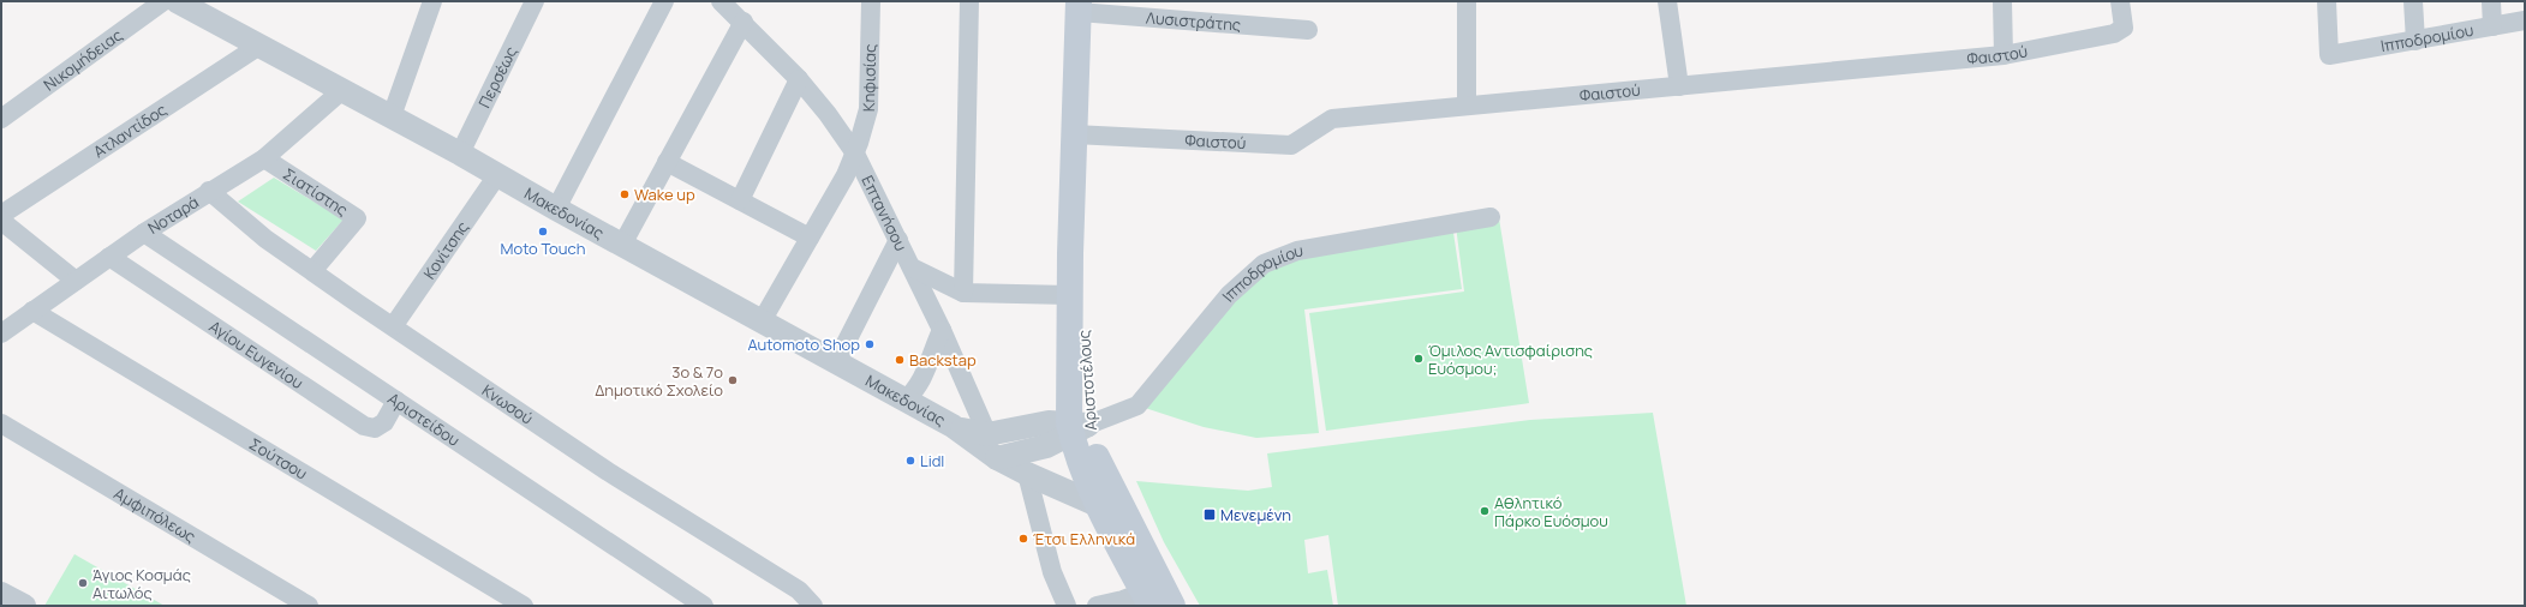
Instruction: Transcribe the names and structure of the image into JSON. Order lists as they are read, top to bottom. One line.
{"streets":{"main road":["Αριστοτέλους"],"street":["Λυσιστράτης","Ιπποδρομίου","Φαιστού","Νικομήδειας","Περσέως","Κηφισίας","Ατλαντίδος","Σιατίστης","Νοταρά","Μακεδονίας","Επτανήσου","Κονίτσης","Αγίου Ευγενίου","Κνωσού","Αριστείδου","Σούτσου","Αμφιπόλεως"]},"crossings":[["Λυσιστράτης","Αριστοτέλους"],["Ιπποδρομίου","Μακεδονίας"],["Ιπποδρομίου","Αριστοτέλους"],["Φαιστού","Αριστοτέλους"],["Περσέως","Μακεδονίας"],["Κηφισίας","Μακεδονίας"],["Κηφισίας","Επτανήσου"],["Ατλαντίδος","Μακεδονίας"],["Σιατίστης","Νοταρά"],["Σιατίστης","Κνωσού"],["Νοταρά","Μακεδονίας"],["Νοταρά","Αγίου Ευγενίου"],["Νοταρά","Κνωσού"],["Νοταρά","Αριστείδου"],["Νοταρά","Σούτσου"],["Μακεδονίας","Επτανήσου"],["Μακεδονίας","Κονίτσης"],["Μακεδονίας","Αριστοτέλους"],["Κονίτσης","Κνωσού"],["Αγίου Ευγενίου","Αριστείδου"]],"places":{"other":["Wake up","Moto Touch","Automoto Shop","Όμιλος Αντισφαίρισης Ευόσμου;","Backstap","3ο & 7ο Δημοτικό Σχολείο","Lidl","Αθλητικό Πάρκο Ευόσμου","Έτσι Ελληνικά","Άγιος Κοσμάς Αιτωλός"],"transit":["Μενεμένη"]}}
